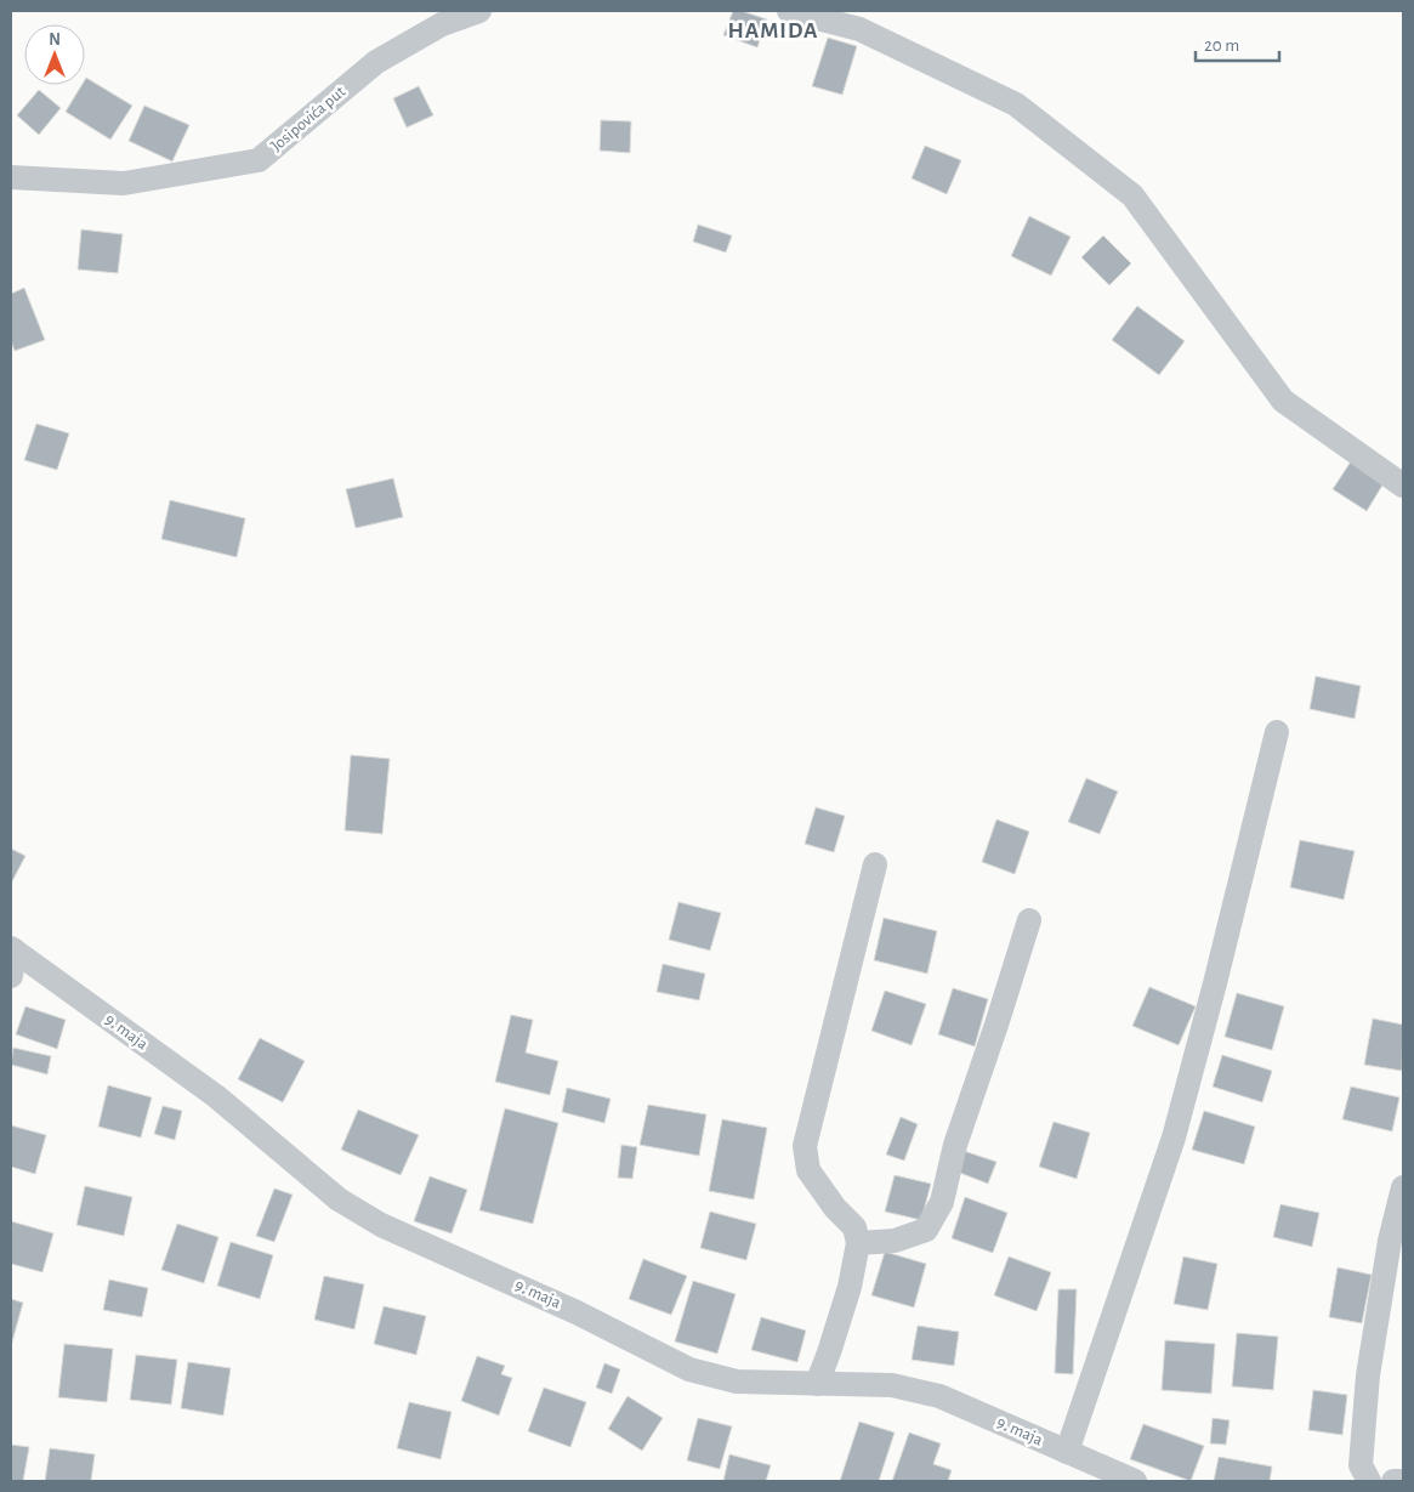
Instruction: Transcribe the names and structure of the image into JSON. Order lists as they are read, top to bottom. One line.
{"streets":{"street":["Josipovića put","9. maja"]},"districts":["HAMIDA"],"scale_bar":"20 m","north":"top"}
